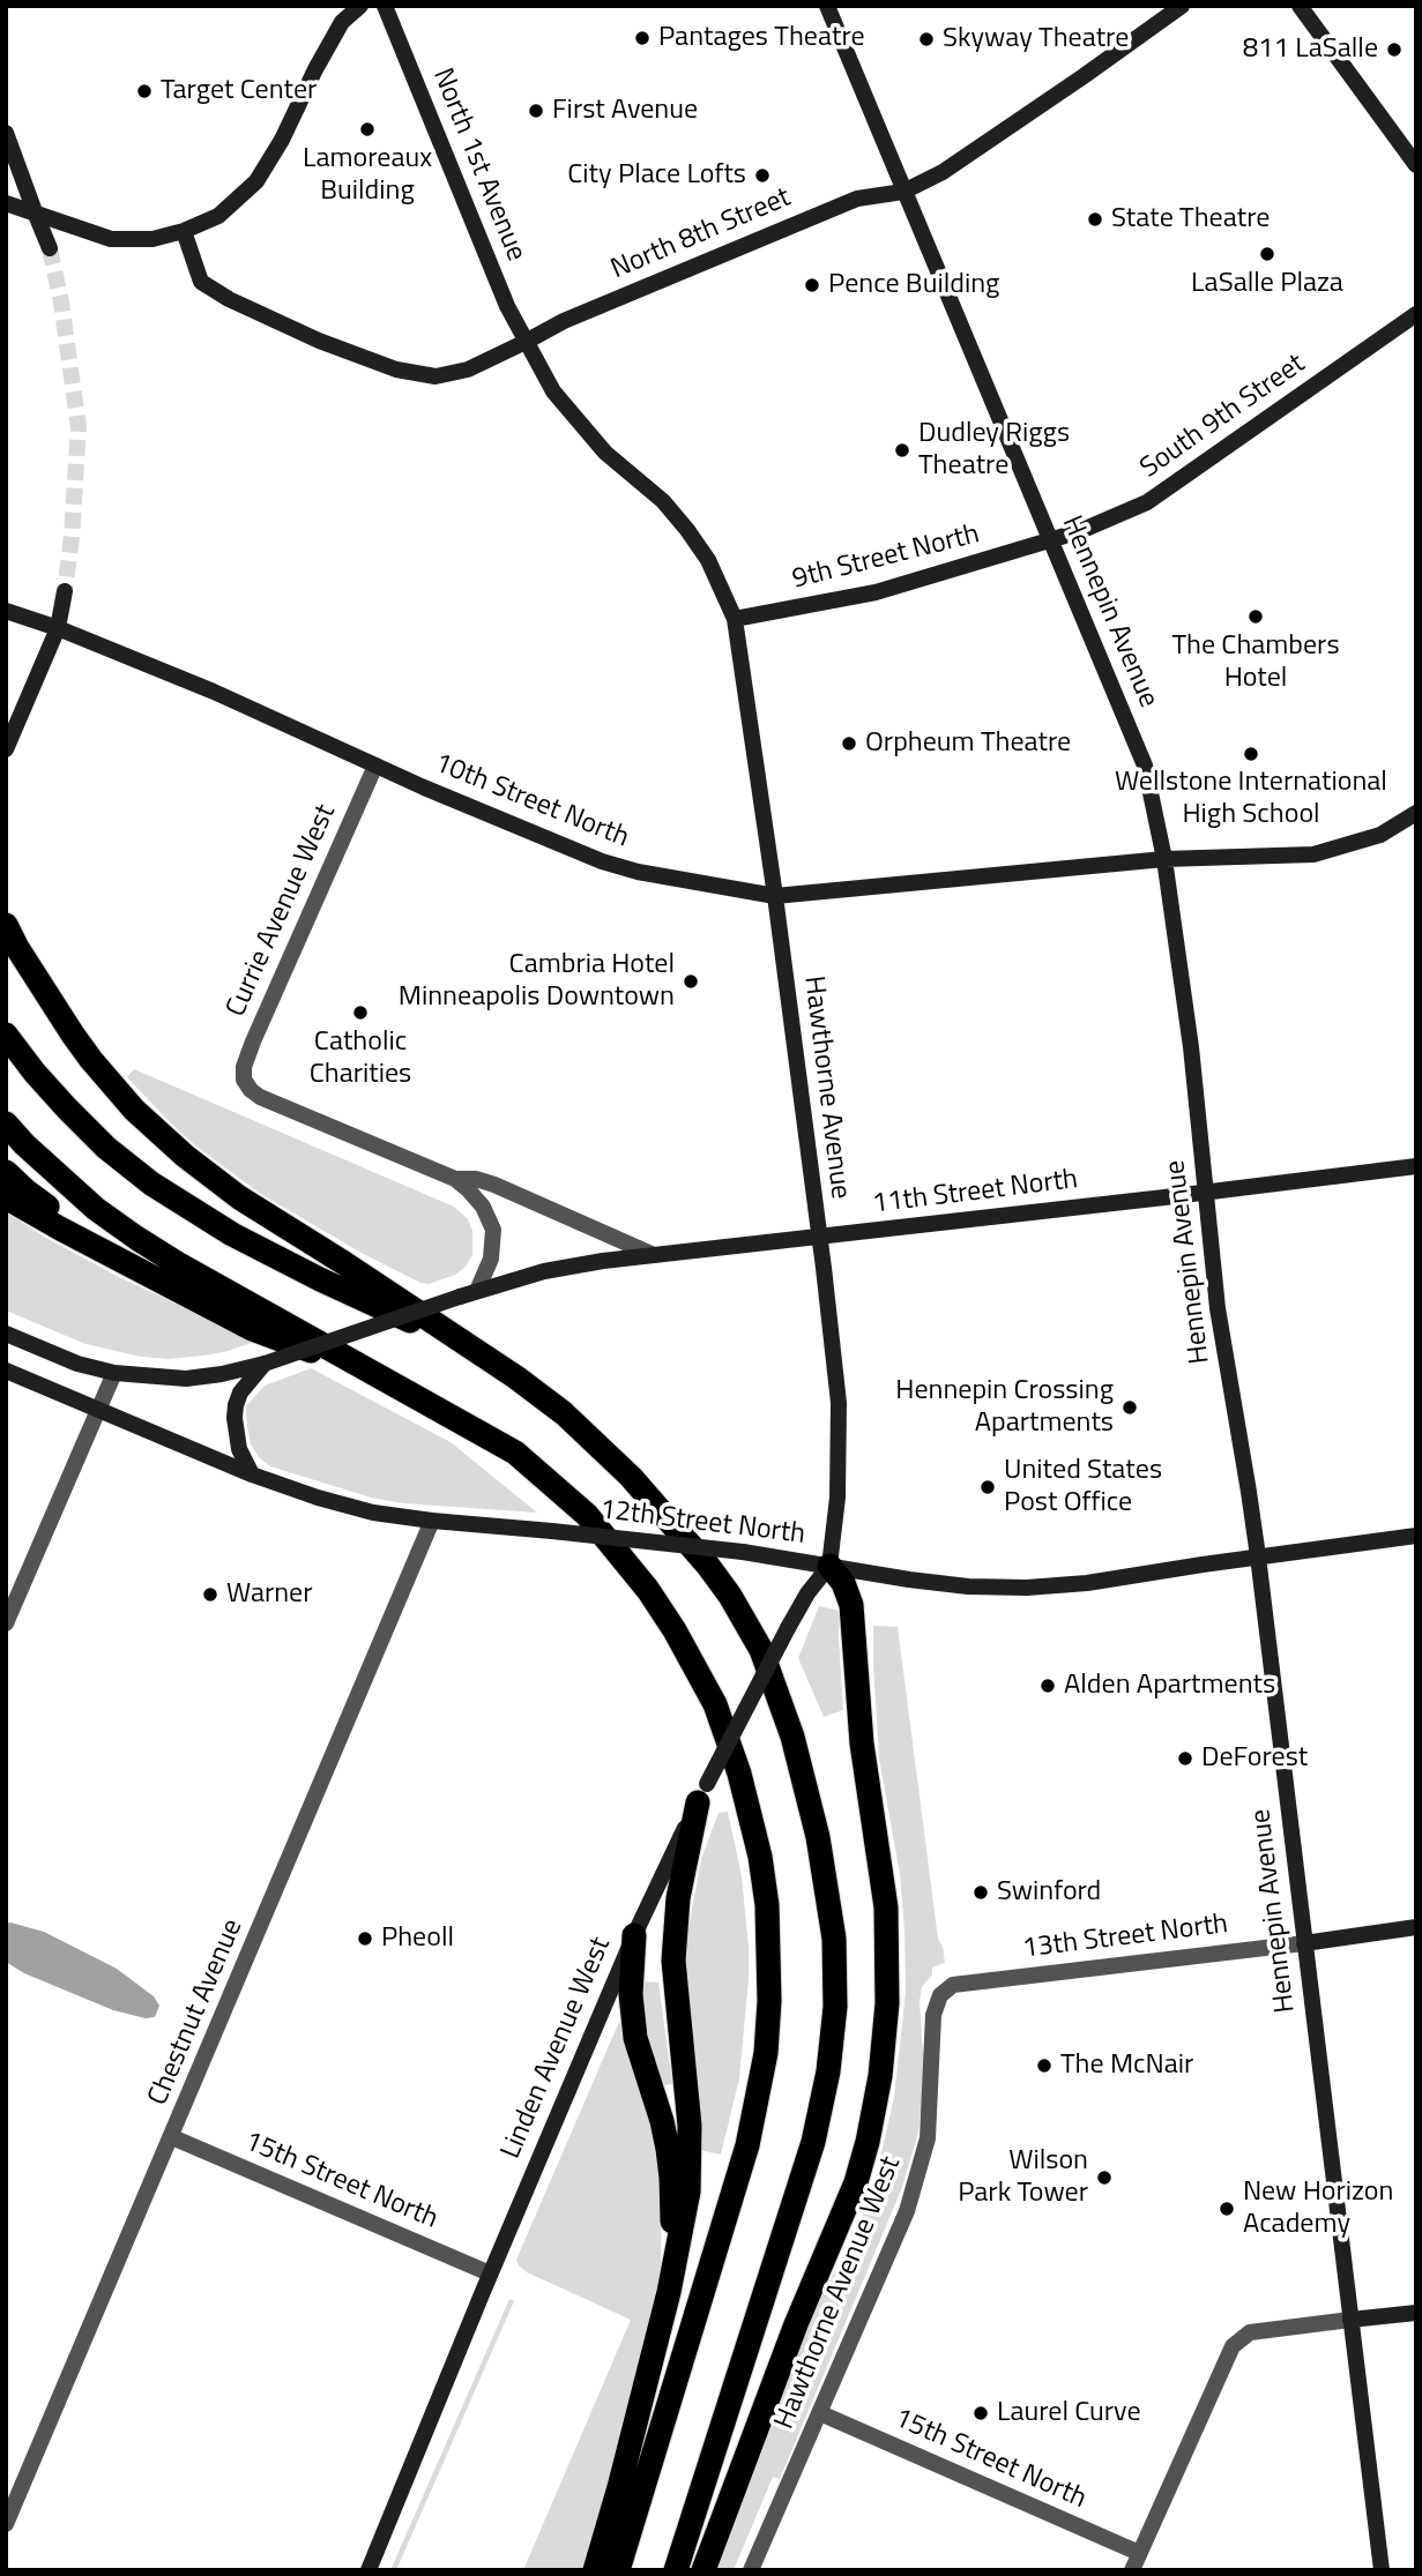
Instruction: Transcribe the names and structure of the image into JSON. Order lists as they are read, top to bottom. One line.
{"streets":{"street":["North 1st Avenue","North 8th Street","South 9th Street","9th Street North","Hennepin Avenue","10th Street North","Currie Avenue West","Hawthorne Avenue","11th Street North","12th Street North","13th Street North","Chestnut Avenue","Linden Avenue West","15th Street North","Hawthorne Avenue West"]},"crossings":[["North 1st Avenue","North 8th Street"],["North 1st Avenue","9th Street North"],["North 1st Avenue","Hawthorne Avenue"],["North 8th Street","Hennepin Avenue"],["South 9th Street","9th Street North"],["South 9th Street","Hennepin Avenue"],["9th Street North","Hennepin Avenue"],["9th Street North","Hawthorne Avenue"],["Hennepin Avenue","10th Street North"],["Hennepin Avenue","11th Street North"],["Hennepin Avenue","12th Street North"],["Hennepin Avenue","13th Street North"],["10th Street North","Currie Avenue West"],["10th Street North","Hawthorne Avenue"],["Currie Avenue West","11th Street North"],["Hawthorne Avenue","11th Street North"],["Hawthorne Avenue","12th Street North"],["Hawthorne Avenue","Linden Avenue West"],["12th Street North","Chestnut Avenue"],["12th Street North","Linden Avenue West"],["13th Street North","Hawthorne Avenue West"],["Chestnut Avenue","15th Street North"],["Linden Avenue West","15th Street North"],["15th Street North","Hawthorne Avenue West"]],"places":["Pantages Theatre","Skyway Theatre","811 LaSalle","Target Center","First Avenue","Lamoreaux Building","City Place Lofts","State Theatre","LaSalle Plaza","Pence Building","Dudley Riggs Theatre","The Chambers Hotel","Orpheum Theatre","Wellstone International High School","Cambria Hotel Minneapolis Downtown","Catholic Charities","Hennepin Crossing Apartments","United States Post Office","Warner","Alden Apartments","DeForest","Swinford","Pheoll","The McNair","Wilson Park Tower","New Horizon Academy","Laurel Curve"]}
